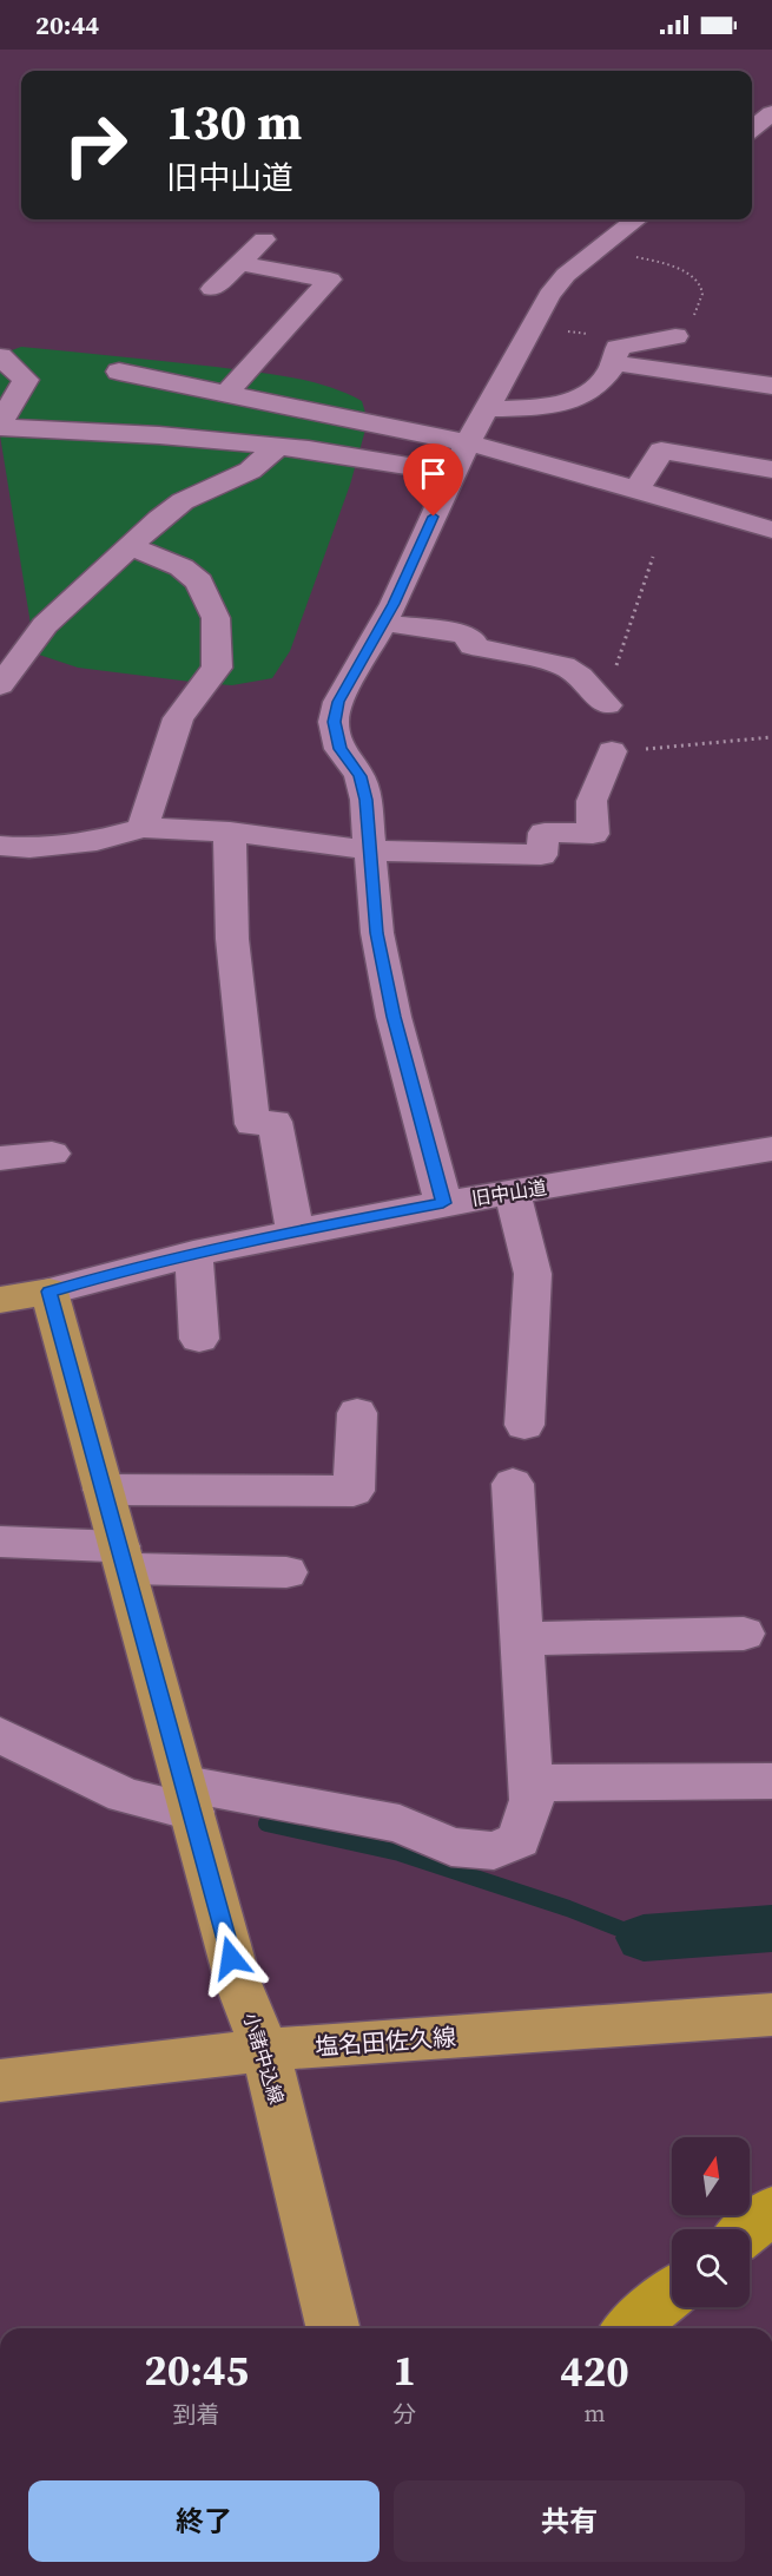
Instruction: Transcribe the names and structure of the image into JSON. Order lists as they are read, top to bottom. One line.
{"streets":{"main road":["旧中山道","塩名田佐久線","小諸中込線"]},"crossings":[["旧中山道","小諸中込線"],["塩名田佐久線","小諸中込線"]],"north":"top","page":{"status":"20:44","turn":["130 m","旧中山道"],"eta":["20:45","到着","1","分","420","m"],"buttons":["終了","共有"]}}
